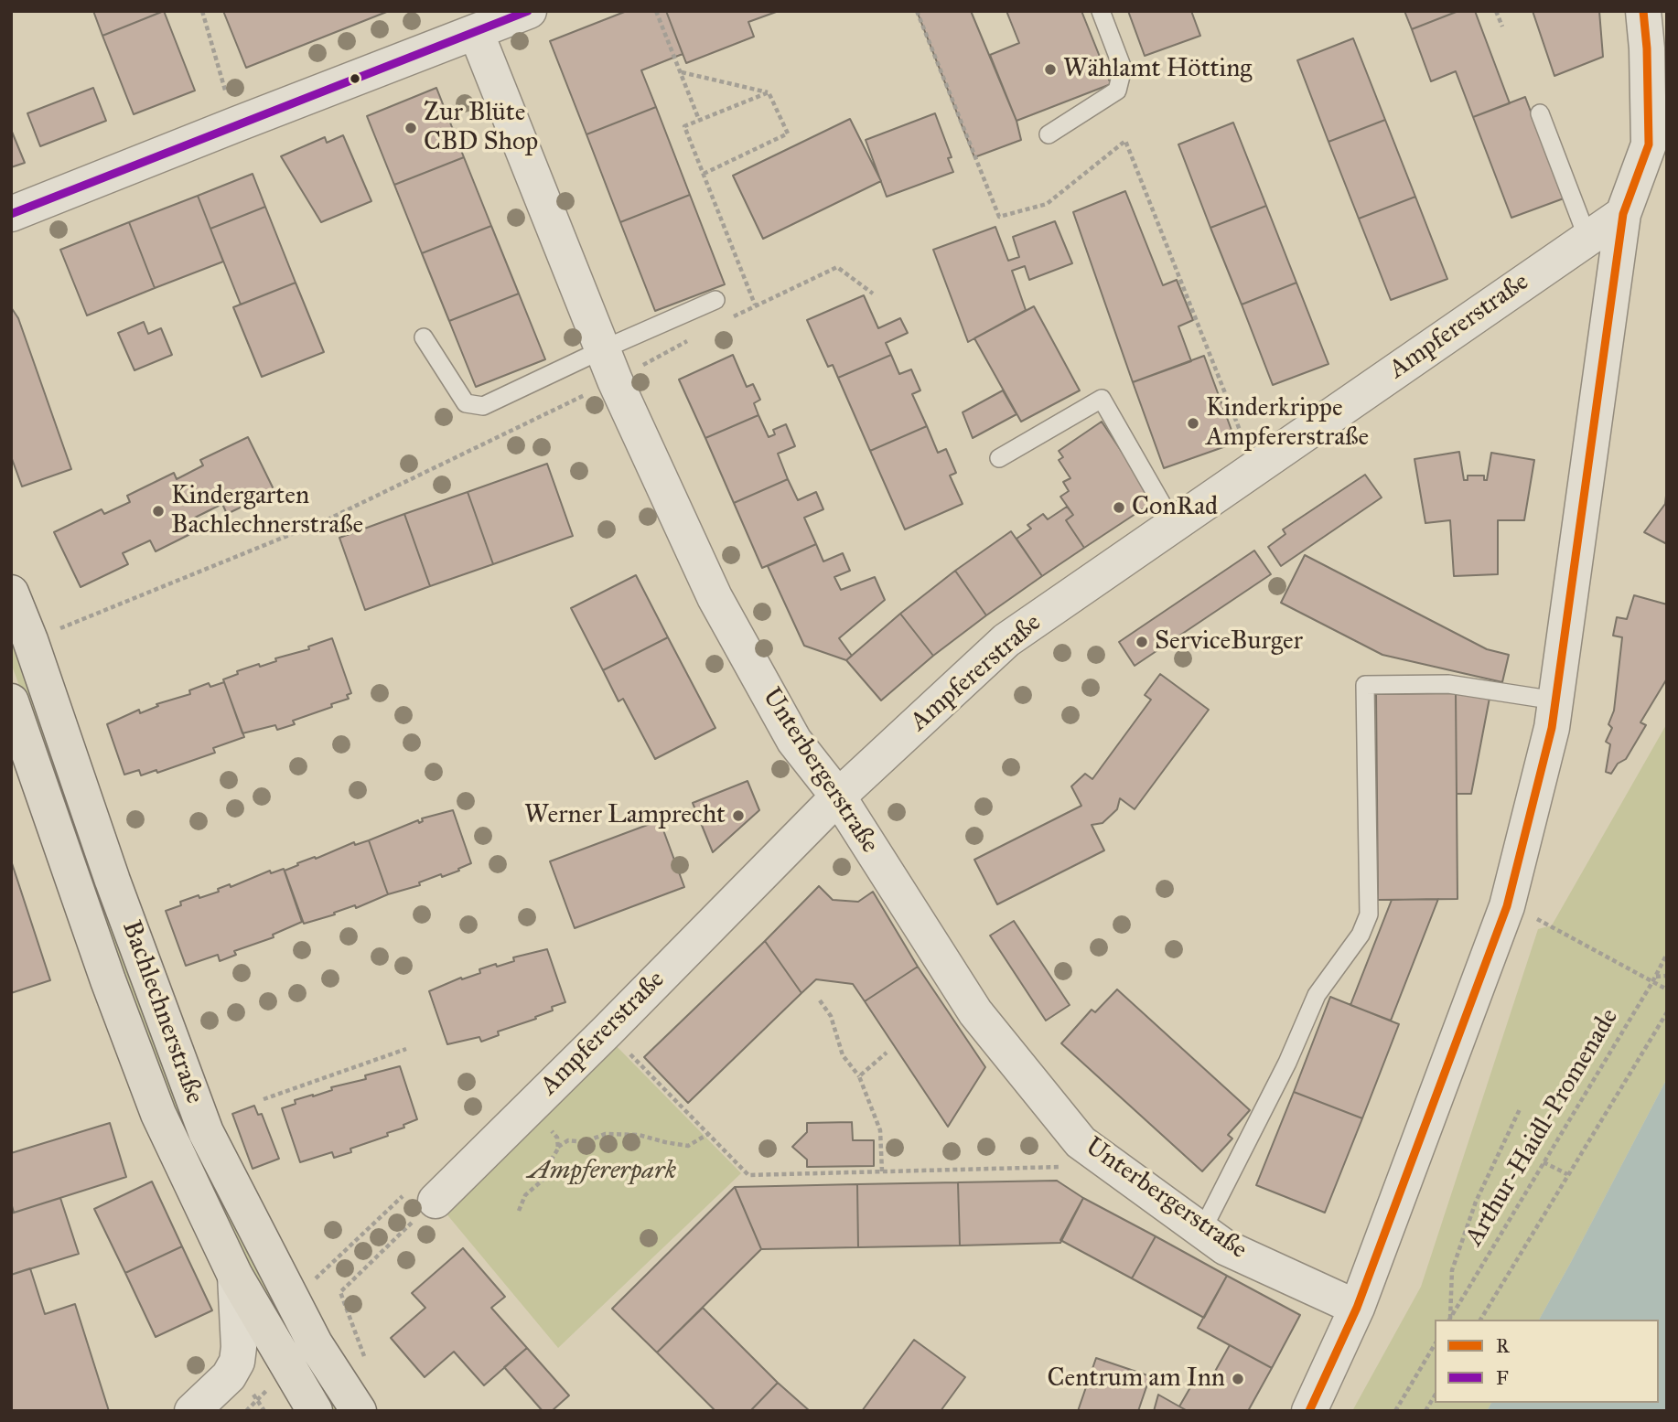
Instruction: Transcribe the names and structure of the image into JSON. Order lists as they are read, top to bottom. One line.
{"streets":{"main road":["Bachlechnerstraße"],"street":["Ampfererstraße","Unterbergerstraße"],"path":["Arthur-Haidl-Promenade"]},"crossings":[["Ampfererstraße","Unterbergerstraße"]],"parks":["Ampfererpark"],"places":["Wählamt Hötting","Zur Blüte CBD Shop","Kinderkrippe Ampfererstraße","ConRad","Kindergarten Bachlechnerstraße","ServiceBurger","Werner Lamprecht","Centrum am Inn"],"lines":["transit line R","transit line F"],"legend":["R","F"]}
